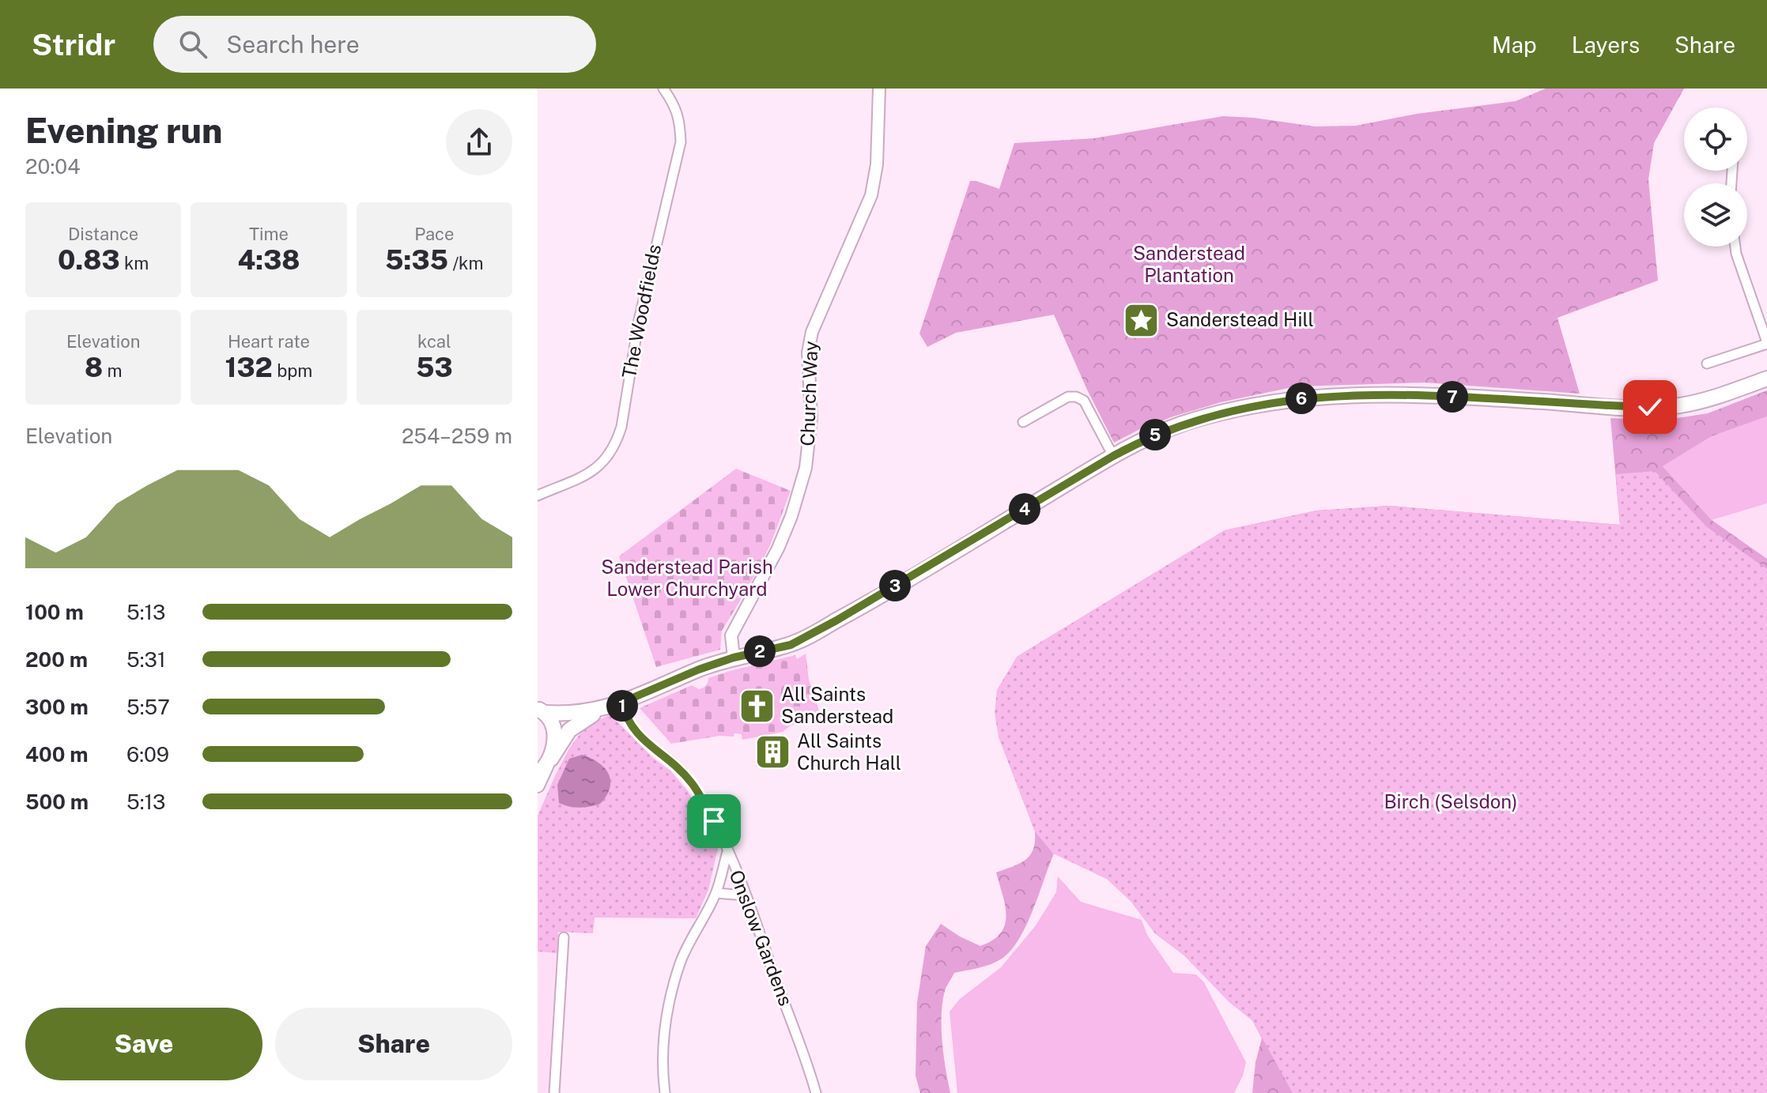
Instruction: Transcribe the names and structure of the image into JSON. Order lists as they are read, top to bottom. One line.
{"streets":{"street":["The Woodfields","Church Way","Onslow Gardens"]},"parks":["Sanderstead Plantation","Sanderstead Parish Lower Churchyard","Birch (Selsdon)"],"places":{"place":["Sanderstead Hill"],"church":["All Saints Sanderstead"],"building":["All Saints Church Hall"]},"page":{"header":"Stridr","search":"Search here","nav":["Map","Layers","Share"],"heading":["Evening run","20:04"],"stats":[["Distance","0.83 km"],["Time","4:38"],["Pace","5:35 /km"],["Elevation","8 m"],["Heart rate","132 bpm"],["kcal","53"]],"pins":["7","6","5","4","3","2","1"],"chart":["Elevation","254–259 m"],"list":[{"name":"100 m","note":"5:13"},{"name":"200 m","note":"5:31"},{"name":"300 m","note":"5:57"},{"name":"400 m","note":"6:09"},{"name":"500 m","note":"5:13"}],"buttons":["Save","Share"]}}
